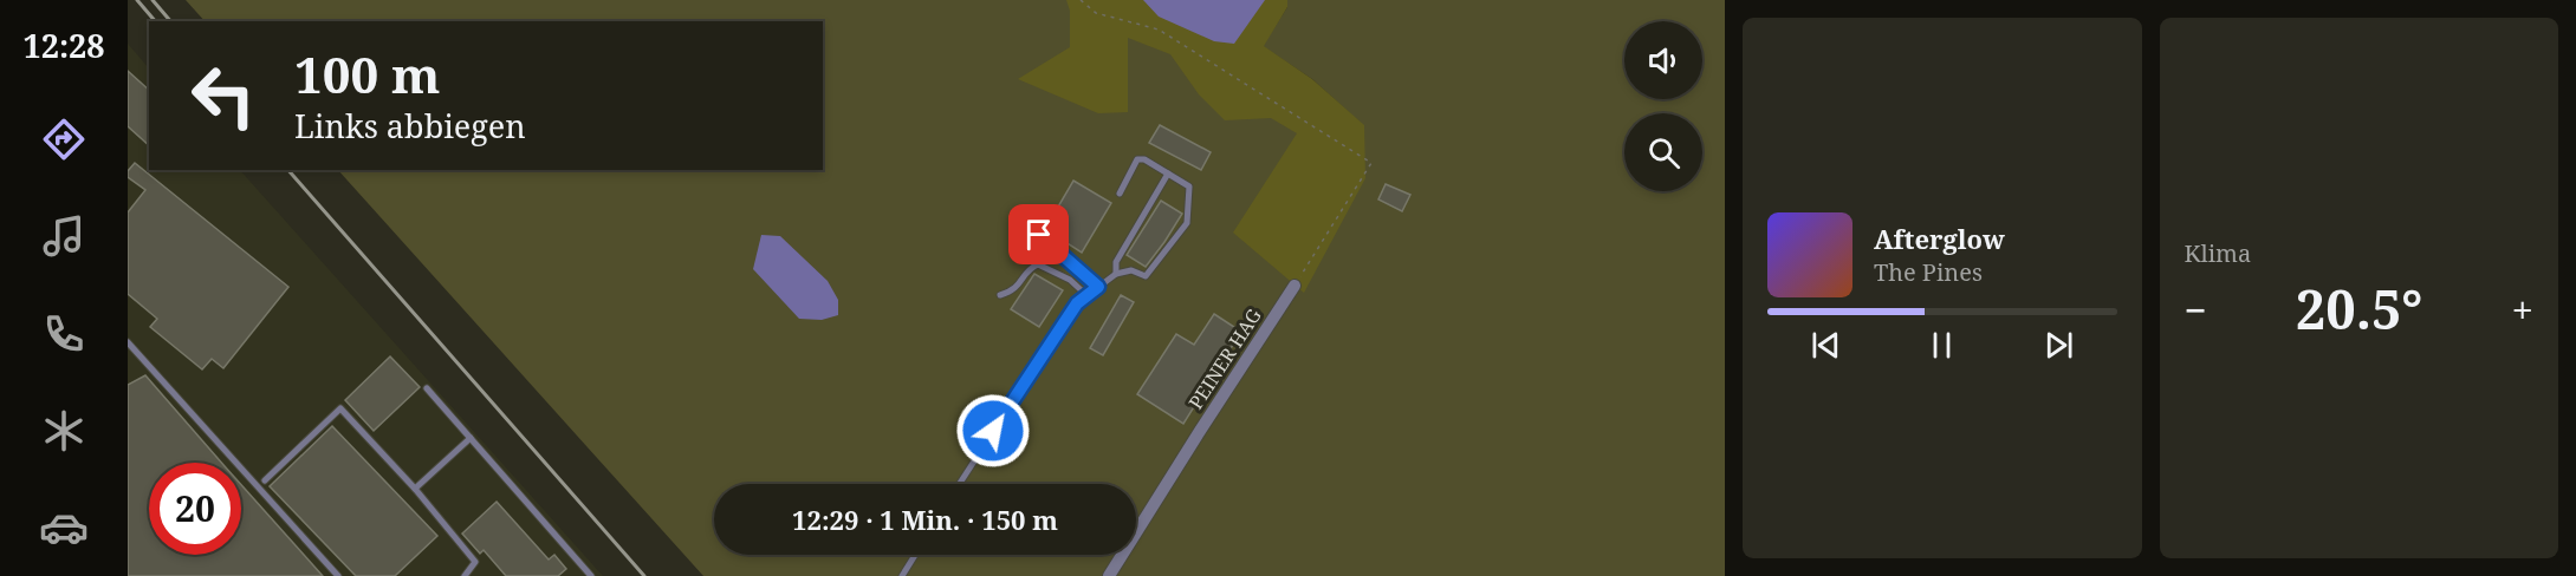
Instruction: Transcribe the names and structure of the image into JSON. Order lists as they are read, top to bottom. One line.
{"streets":{"street":["PEINER HAG"]},"page":{"tabs":"12:28","tile":"Klima","turn":["100 m","Links abbiegen"],"song":["Afterglow","The Pines"],"heat":["−","20.5°","+"],"limit":"20","trip":"12:29 · 1 Min. · 150 m"}}
